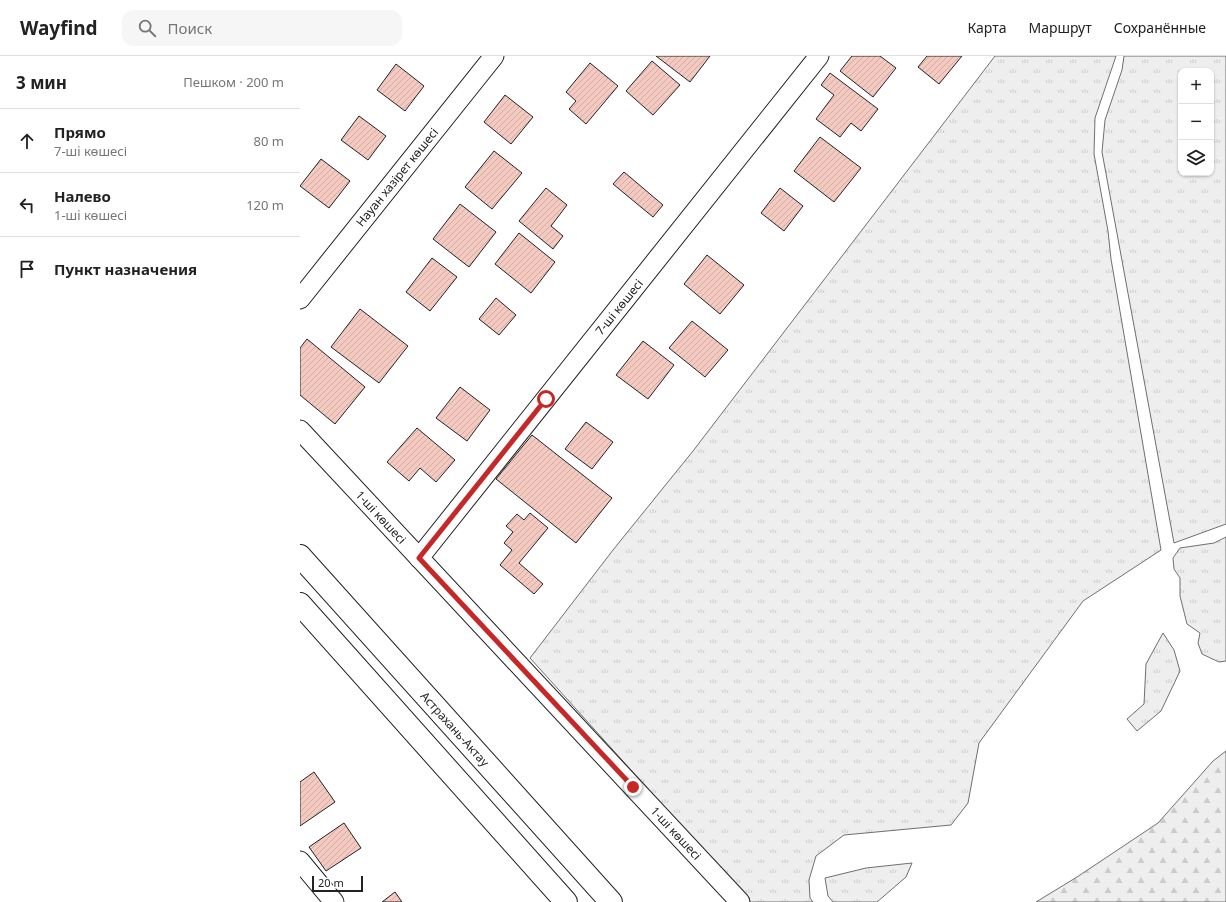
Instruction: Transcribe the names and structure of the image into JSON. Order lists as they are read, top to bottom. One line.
{"streets":{"highway":["Астрахань-Актау"],"street":["Науан хазірет көшесі","7-шi көшесі","1-шi көшесі"]},"crossings":[["7-шi көшесі","1-шi көшесі"]],"scale_bar":"20 m","page":{"header":"Wayfind","search":"Поиск","nav":["Карта","Маршрут","Сохранённые"],"heading":["3 мин","Пешком · 200 m"],"map_buttons":["+","−"],"list":[["Прямо","7-шi көшесі","80 m"],["Налево","1-шi көшесі","120 m"],"Пункт назначения"],"scale":"20 m"}}
